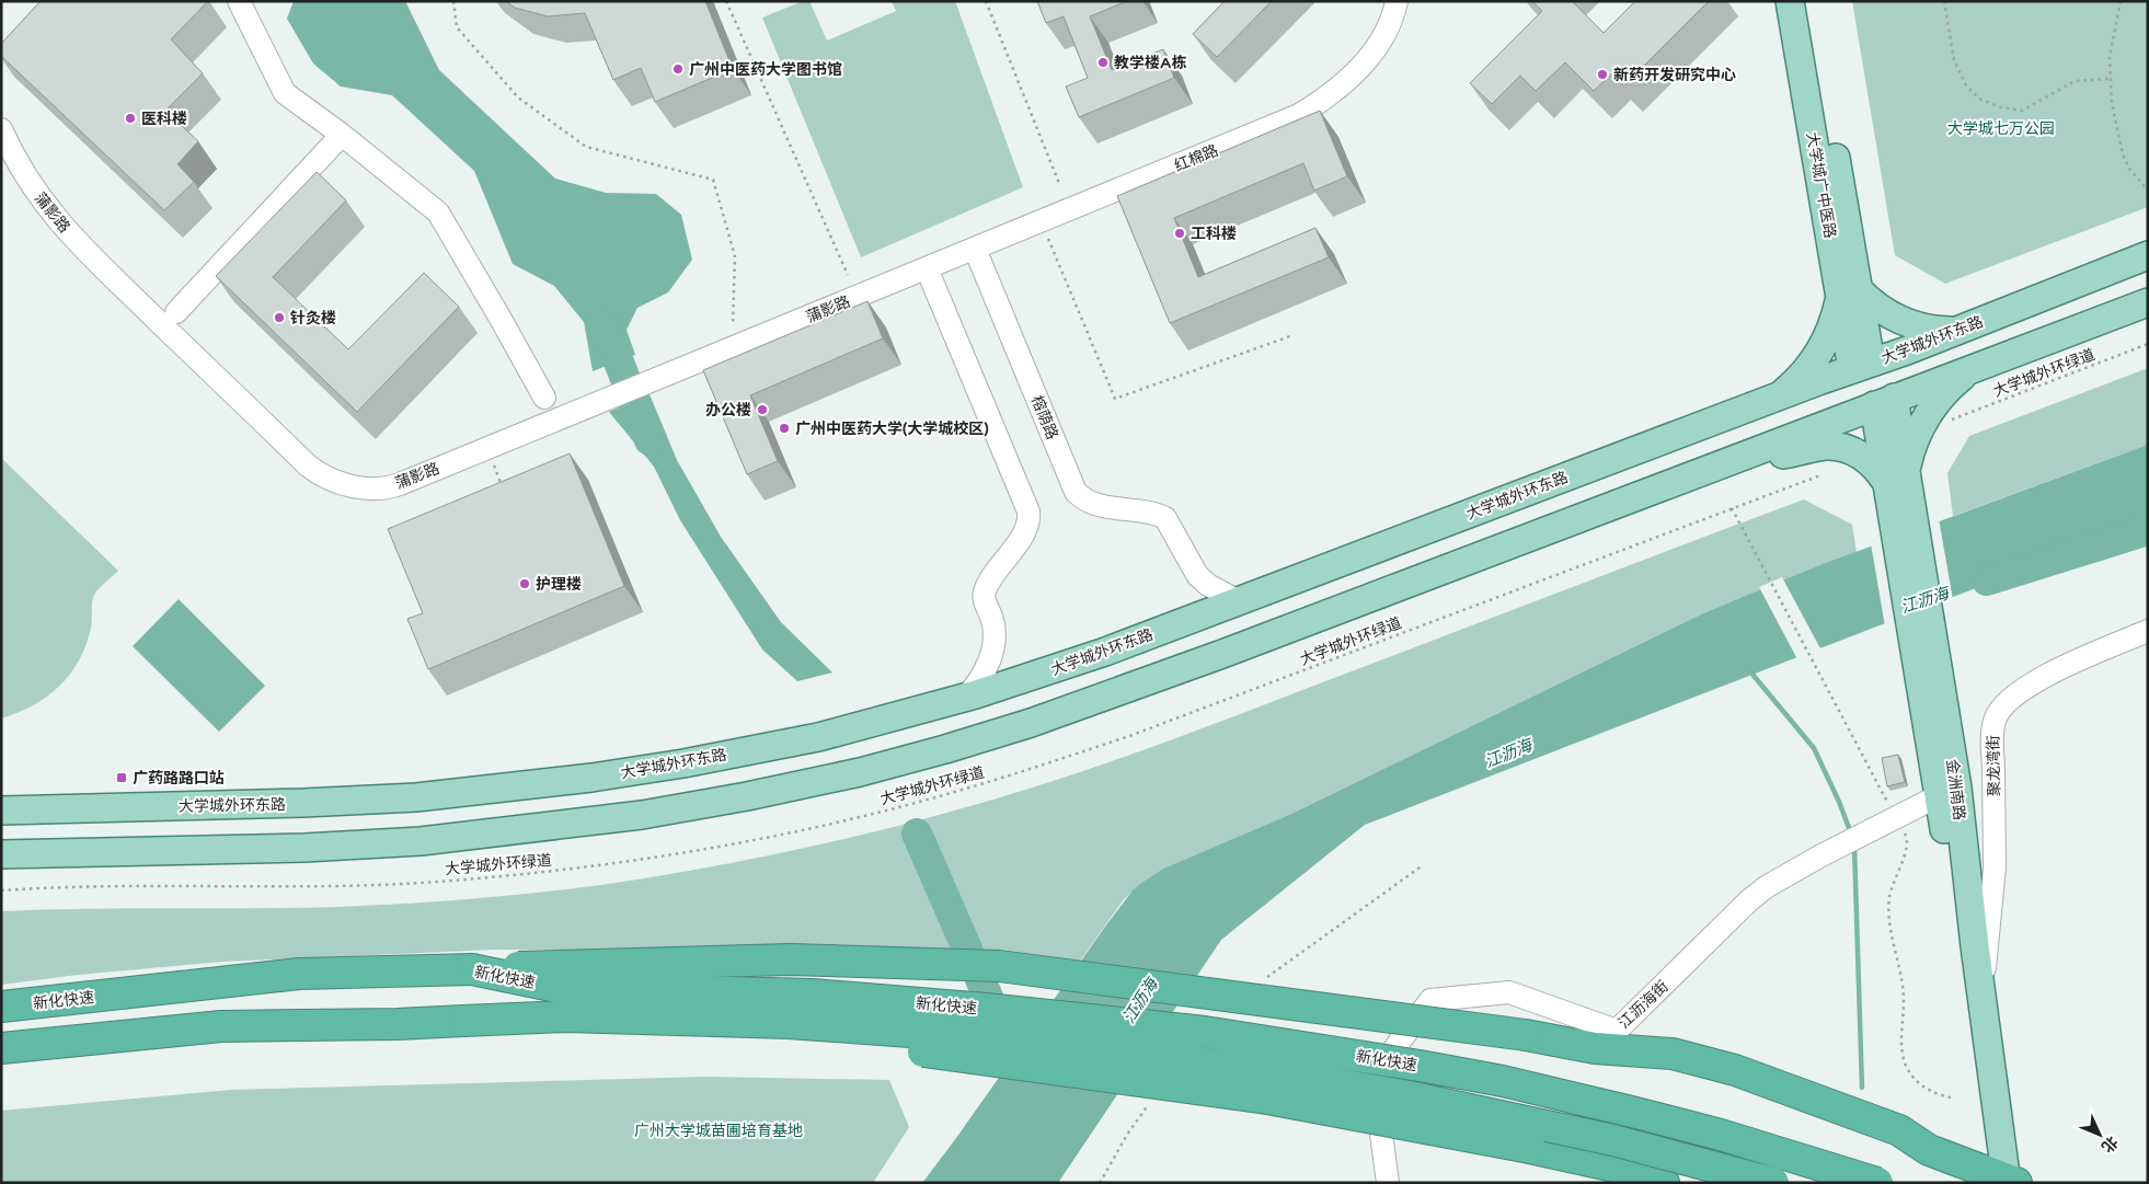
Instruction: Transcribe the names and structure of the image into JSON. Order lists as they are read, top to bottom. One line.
{"streets":{"highway":["新化快速"],"main road":["大学城广中医路","大学城外环东路","金洲南路"],"street":["红棉路","蒲影路","榕荫路","聚龙湾街","江沥海街"],"path":["大学城外环绿道"]},"crossings":[["红棉路","蒲影路"],["红棉路","榕荫路"],["大学城广中医路","大学城外环东路"],["大学城外环东路","榕荫路"],["聚龙湾街","金洲南路"],["金洲南路","江沥海街"]],"water":["江沥海"],"parks":["大学城七万公园","广州大学城苗圃培育基地"],"places":{"other":["教学楼A栋","广州中医药大学图书馆","新药开发研究中心","医科楼","工科楼","针灸楼","办公楼","广州中医药大学(大学城校区)","护理楼"],"transit":["广药路路口站"]},"north":"bottom right"}
